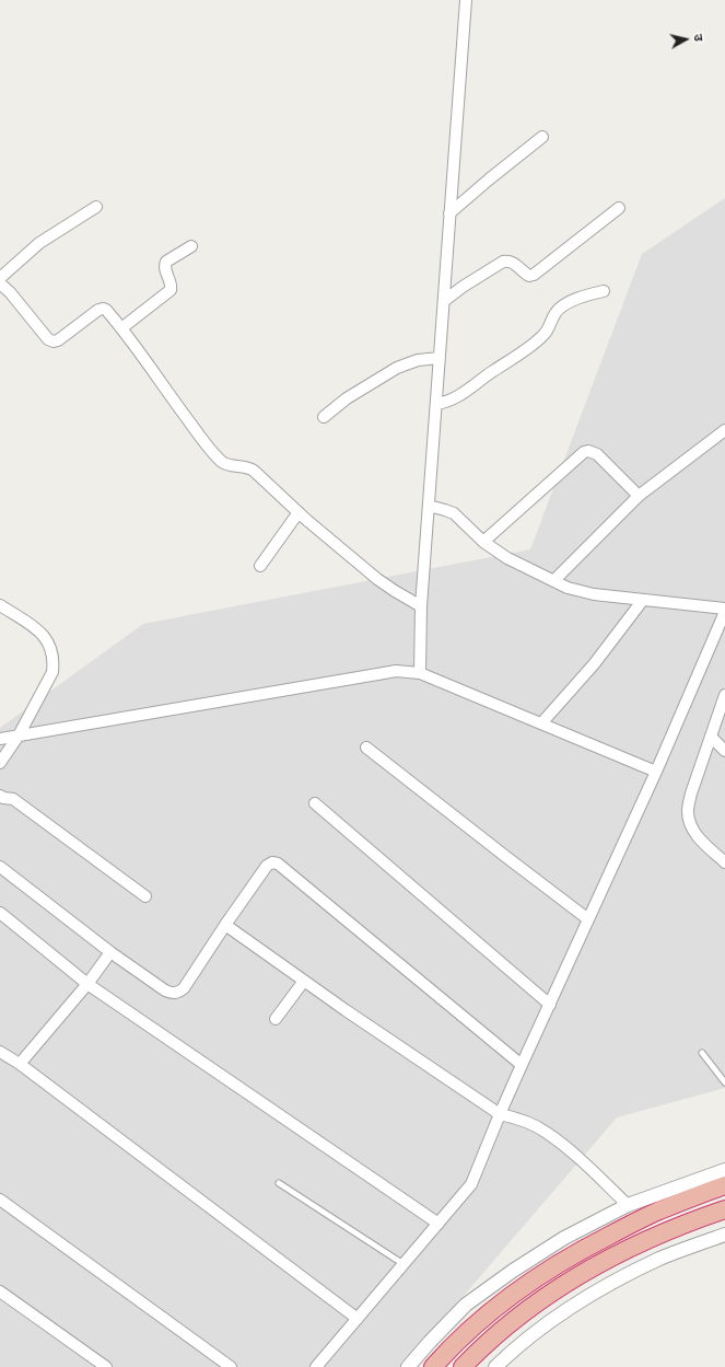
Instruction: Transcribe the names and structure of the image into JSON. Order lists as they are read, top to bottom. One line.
{"north":"right"}
